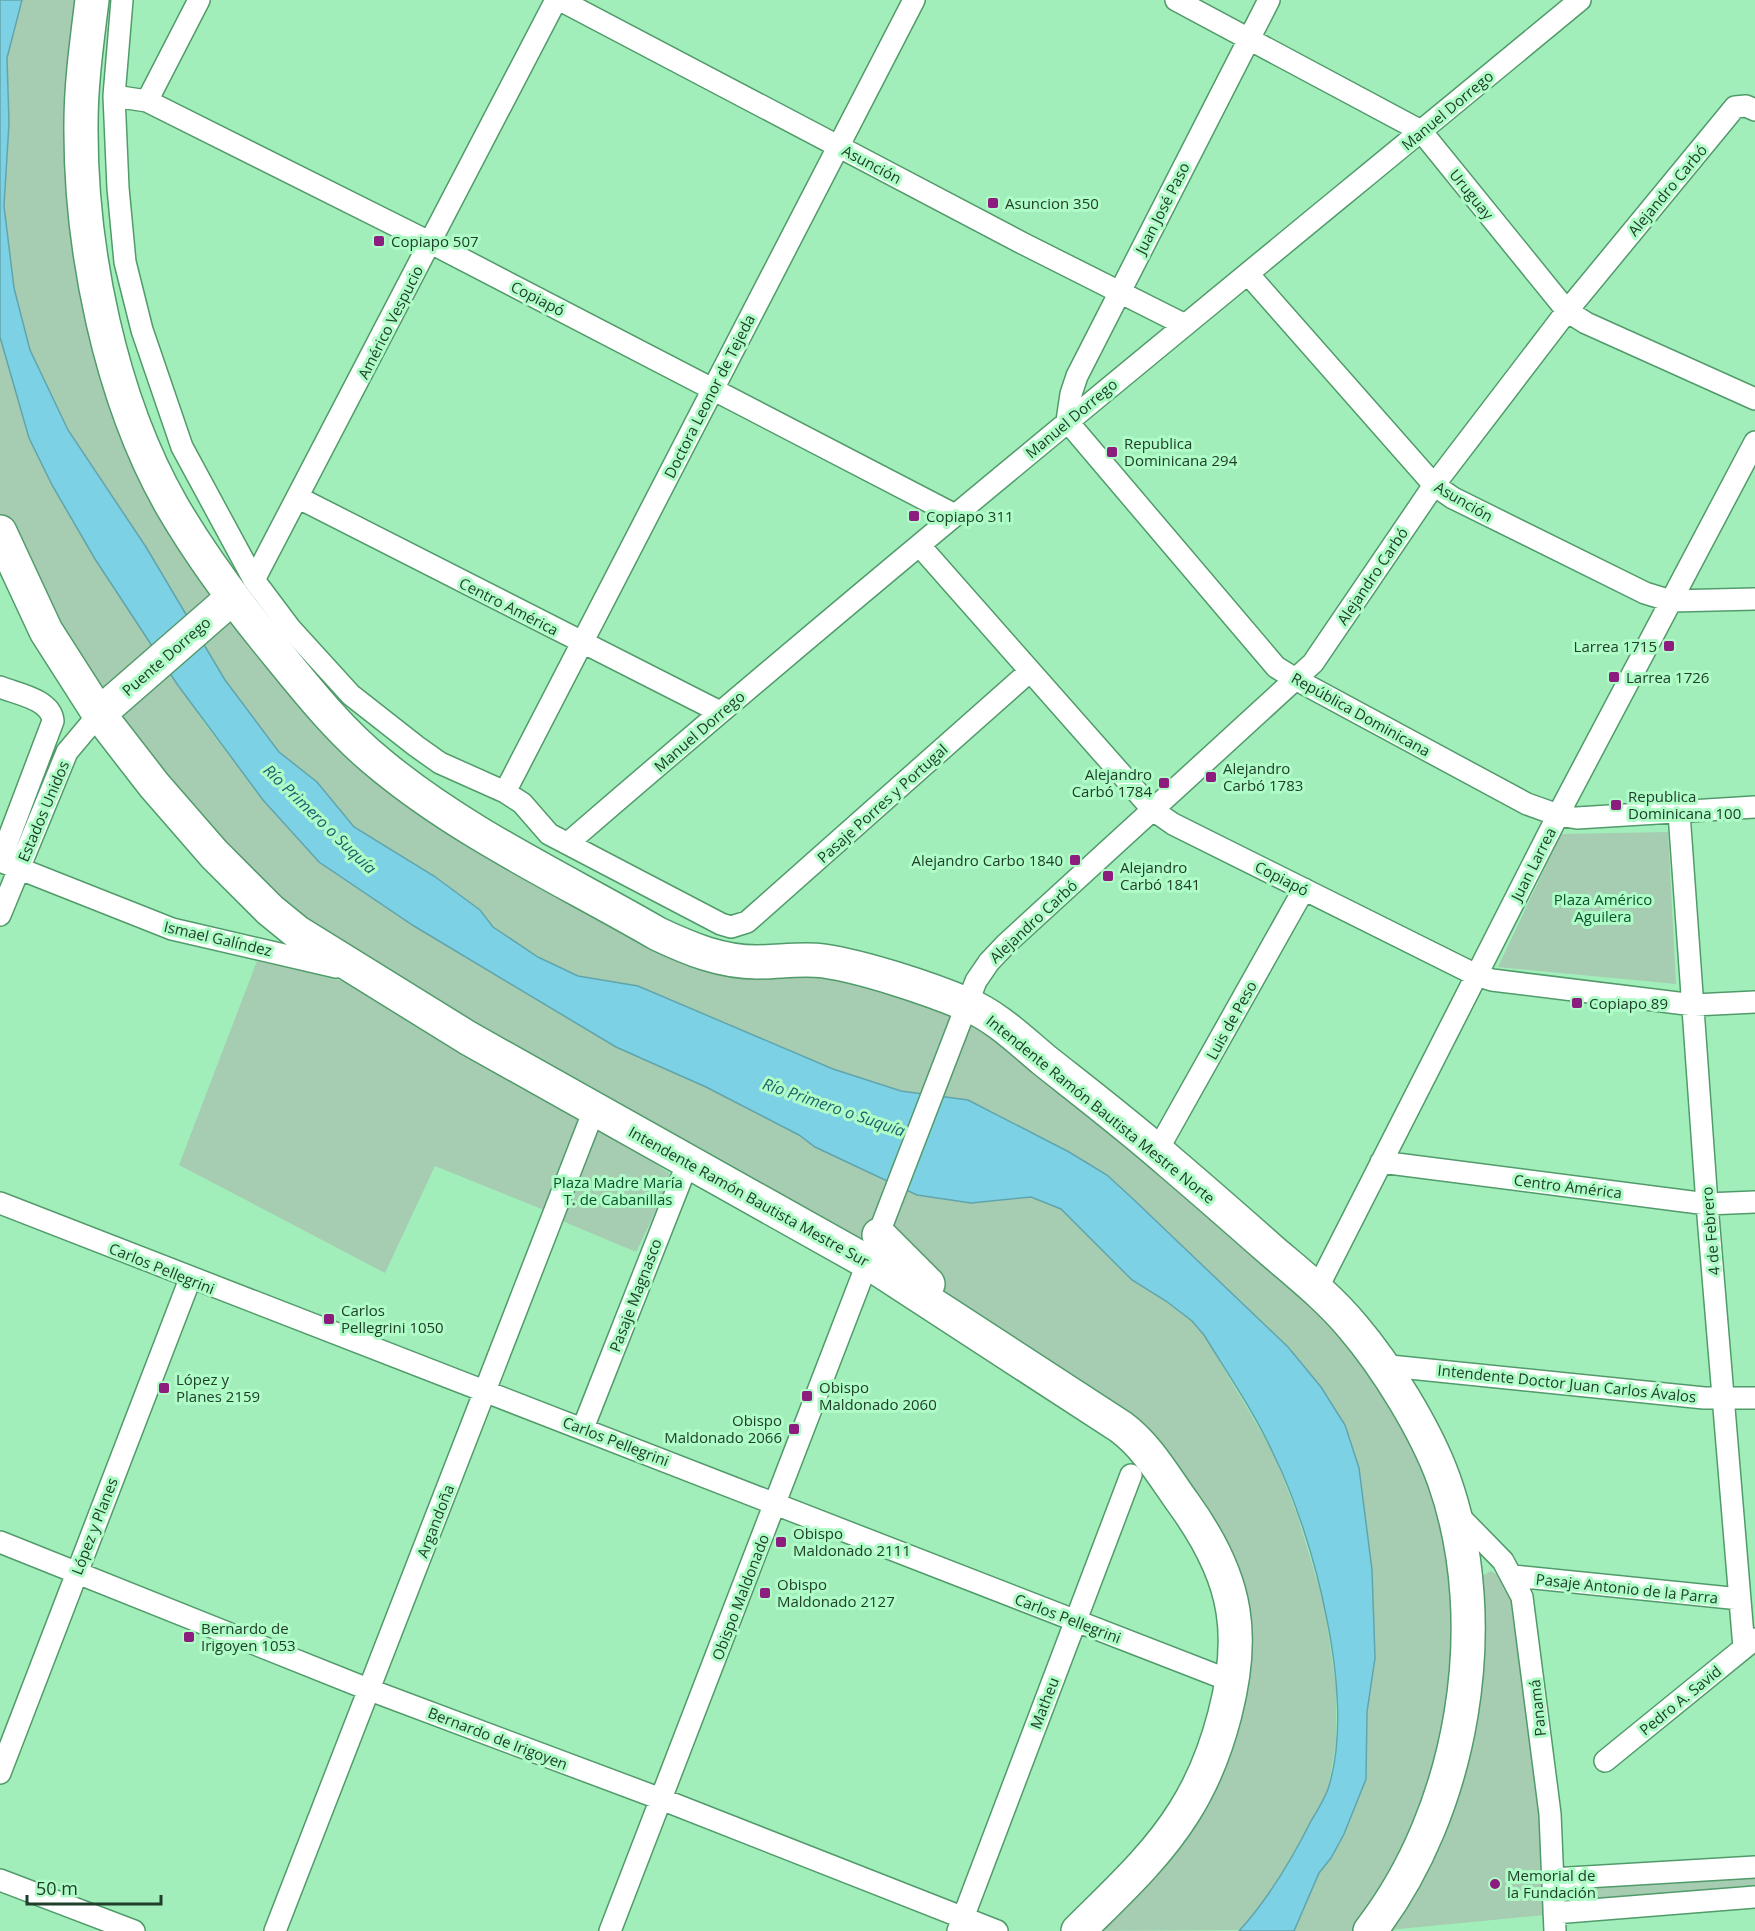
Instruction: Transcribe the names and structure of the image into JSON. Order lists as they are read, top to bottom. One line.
{"streets":{"main road":["Puente Dorrego","Intendente Ramón Bautista Mestre Norte","Intendente Ramón Bautista Mestre Sur"],"street":["Manuel Dorrego","Asunción","Alejandro Carbó","Uruguay","Juan José Paso","Copiapó","Américo Vespucio","Doctora Leonor de Tejeda","Centro América","República Dominicana","Pasaje Porres y Portugal","Estados Unidos","Juan Larrea","Ismael Galíndez","Luis de Peso","4 de Febrero","Carlos Pellegrini","Pasaje Magnasco","Intendente Doctor Juan Carlos Ávalos","Argandoña","López y Planes","Pasaje Antonio de la Parra","Obispo Maldonado","Pedro A. Savid","Matheu","Panamá","Bernardo de Irigoyen"]},"crossings":[["Manuel Dorrego","Asunción"],["Manuel Dorrego","Uruguay"],["Manuel Dorrego","Juan José Paso"],["Manuel Dorrego","Copiapó"],["Manuel Dorrego","Centro América"],["Manuel Dorrego","República Dominicana"],["Manuel Dorrego","Pasaje Porres y Portugal"],["Asunción","Alejandro Carbó"],["Asunción","Juan José Paso"],["Asunción","Américo Vespucio"],["Asunción","Doctora Leonor de Tejeda"],["Asunción","Juan Larrea"],["Alejandro Carbó","Uruguay"],["Alejandro Carbó","Copiapó"],["Alejandro Carbó","República Dominicana"],["Alejandro Carbó","Intendente Ramón Bautista Mestre Norte"],["Alejandro Carbó","Obispo Maldonado"],["Uruguay","Juan José Paso"],["Juan José Paso","República Dominicana"],["Copiapó","Américo Vespucio"],["Copiapó","Doctora Leonor de Tejeda"],["Copiapó","Pasaje Porres y Portugal"],["Copiapó","Juan Larrea"],["Copiapó","Luis de Peso"],["Copiapó","4 de Febrero"],["Américo Vespucio","Centro América"],["Américo Vespucio","Puente Dorrego"],["Américo Vespucio","Intendente Ramón Bautista Mestre Norte"],["Doctora Leonor de Tejeda","Centro América"],["Centro América","Juan Larrea"],["Centro América","4 de Febrero"],["Puente Dorrego","Estados Unidos"],["Puente Dorrego","Intendente Ramón Bautista Mestre Norte"],["Puente Dorrego","Intendente Ramón Bautista Mestre Sur"],["República Dominicana","Juan Larrea"],["República Dominicana","4 de Febrero"],["Estados Unidos","Ismael Galíndez"],["Estados Unidos","Intendente Ramón Bautista Mestre Sur"],["Juan Larrea","Intendente Ramón Bautista Mestre Norte"],["Ismael Galíndez","Intendente Ramón Bautista Mestre Sur"],["Luis de Peso","Intendente Ramón Bautista Mestre Norte"],["Intendente Ramón Bautista Mestre Norte","Intendente Doctor Juan Carlos Ávalos"],["Intendente Ramón Bautista Mestre Norte","Panamá"],["Intendente Ramón Bautista Mestre Sur","Carlos Pellegrini"],["Intendente Ramón Bautista Mestre Sur","Pasaje Magnasco"],["Intendente Ramón Bautista Mestre Sur","Argandoña"],["Intendente Ramón Bautista Mestre Sur","Obispo Maldonado"],["4 de Febrero","Intendente Doctor Juan Carlos Ávalos"],["4 de Febrero","Pasaje Antonio de la Parra"],["4 de Febrero","Pedro A. Savid"],["Carlos Pellegrini","Pasaje Magnasco"],["Carlos Pellegrini","Argandoña"],["Carlos Pellegrini","López y Planes"],["Carlos Pellegrini","Obispo Maldonado"],["Carlos Pellegrini","Matheu"],["Argandoña","Bernardo de Irigoyen"],["López y Planes","Bernardo de Irigoyen"],["Pasaje Antonio de la Parra","Panamá"],["Obispo Maldonado","Bernardo de Irigoyen"],["Matheu","Bernardo de Irigoyen"]],"water":["Río Primero o Suquía"],"parks":["Plaza Américo Aguilera","Plaza Madre María T. de Cabanillas"],"places":{"transit":["Asuncion 350","Copiapo 507","Republica Dominicana 294","Copiapo 311","Larrea 1715","Larrea 1726","Alejandro Carbó 1783","Alejandro Carbó 1784","Republica Dominicana 100","Alejandro Carbo 1840","Alejandro Carbó 1841","Copiapo 89","Carlos Pellegrini 1050","López y Planes 2159","Obispo Maldonado 2060","Obispo Maldonado 2066","Obispo Maldonado 2111","Obispo Maldonado 2127","Bernardo de Irigoyen 1053"],"other":["Memorial de la Fundación"]},"scale_bar":"50 m"}
